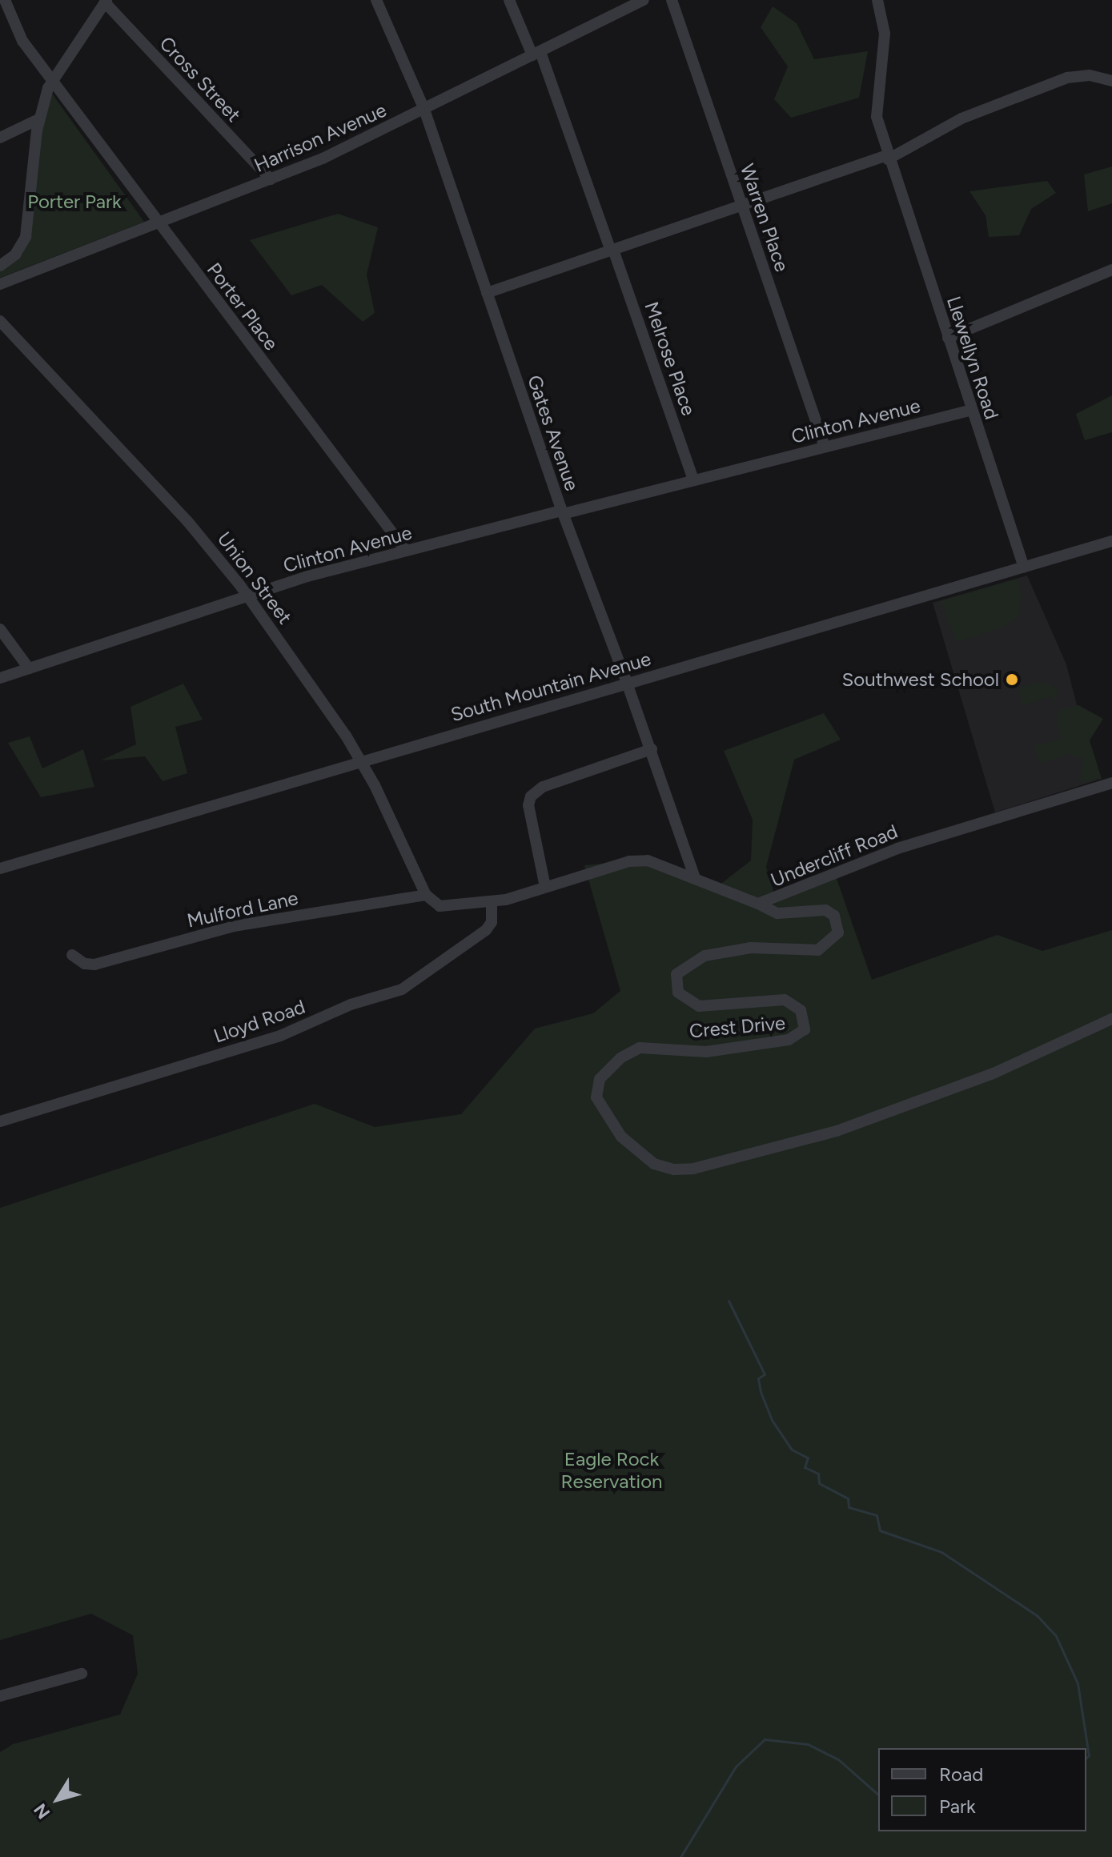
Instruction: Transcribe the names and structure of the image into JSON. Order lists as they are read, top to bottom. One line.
{"streets":{"street":["Cross Street","Harrison Avenue","Warren Place","Porter Place","Llewellyn Road","Melrose Place","Clinton Avenue","Gates Avenue","Union Street","South Mountain Avenue","Undercliff Road","Mulford Lane","Lloyd Road","Crest Drive"]},"crossings":[["Cross Street","Harrison Avenue"],["Harrison Avenue","Porter Place"],["Harrison Avenue","Melrose Place"],["Harrison Avenue","Gates Avenue"],["Warren Place","Clinton Avenue"],["Porter Place","Clinton Avenue"],["Llewellyn Road","Clinton Avenue"],["Llewellyn Road","South Mountain Avenue"],["Melrose Place","Clinton Avenue"],["Clinton Avenue","Gates Avenue"],["Clinton Avenue","Union Street"],["Gates Avenue","South Mountain Avenue"],["Gates Avenue","Undercliff Road"],["Union Street","South Mountain Avenue"],["Union Street","Undercliff Road"],["Union Street","Mulford Lane"],["Undercliff Road","Mulford Lane"],["Undercliff Road","Lloyd Road"],["Undercliff Road","Crest Drive"]],"parks":["Porter Park","Eagle Rock Reservation"],"places":["Southwest School"],"legend":["Road","Park"],"north":"bottom left"}
